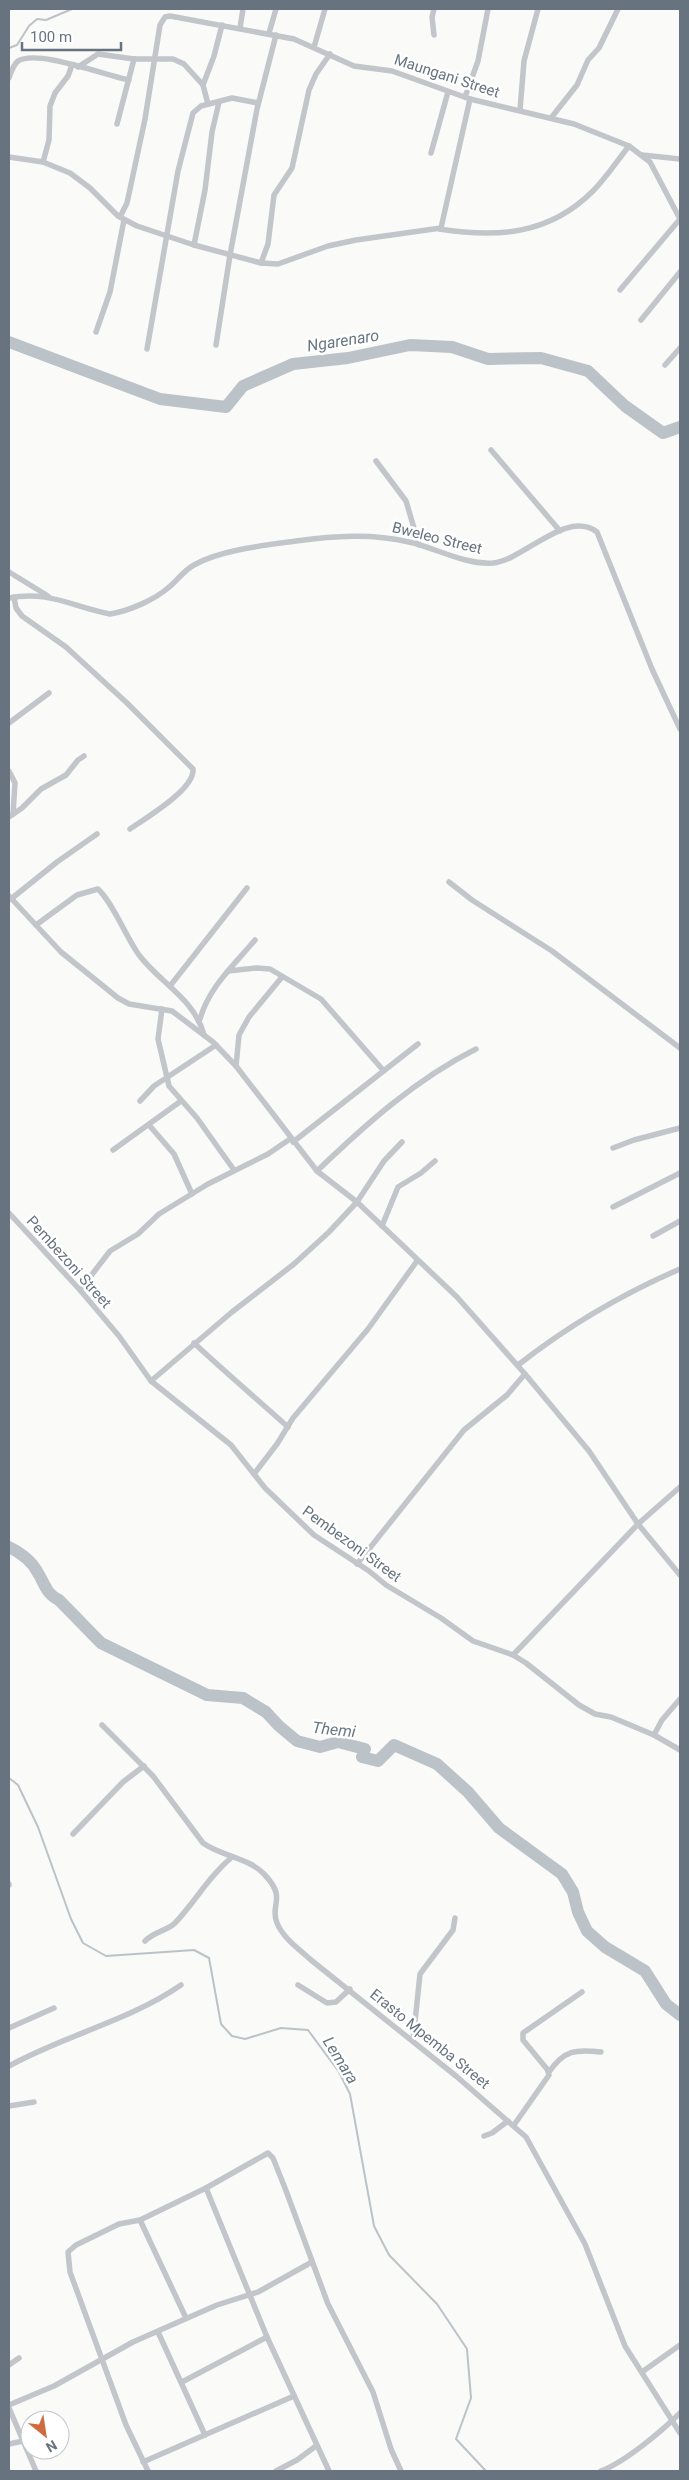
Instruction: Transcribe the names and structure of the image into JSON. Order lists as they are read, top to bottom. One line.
{"streets":{"street":["Maungani Street","Bweleo Street","Pembezoni Street","Erasto Mpemba Street"]},"water":["Ngarenaro","Themi","Lemara"],"scale_bar":"100 m","north":"bottom right"}
